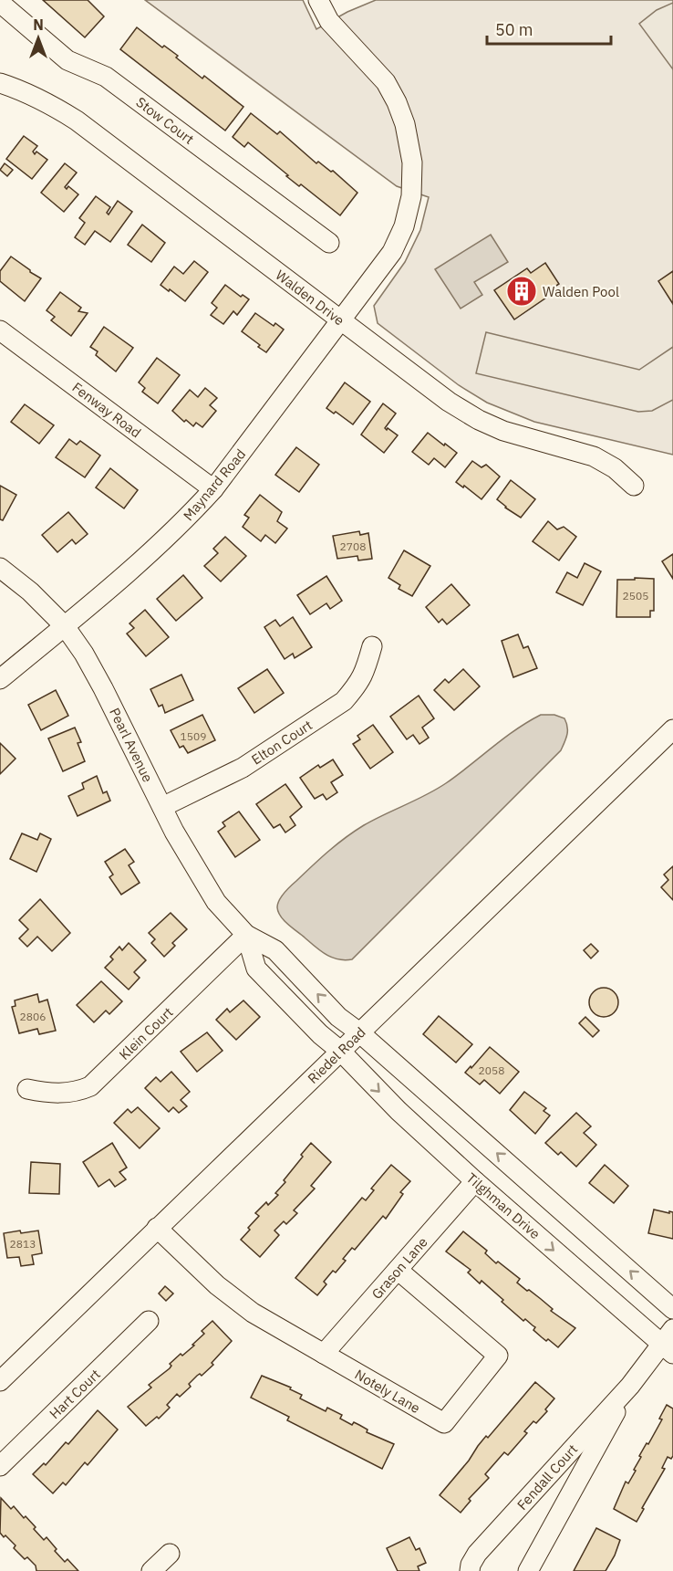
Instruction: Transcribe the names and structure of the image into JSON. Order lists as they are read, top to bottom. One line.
{"streets":{"street":["Stow Court","Walden Drive","Fenway Road","Maynard Road","Elton Court","Pearl Avenue","Klein Court","Riedel Road","Tilghman Drive","Grason Lane","Notely Lane","Hart Court","Fendall Court"]},"crossings":[["Walden Drive","Maynard Road"],["Fenway Road","Maynard Road"],["Maynard Road","Pearl Avenue"],["Elton Court","Pearl Avenue"],["Pearl Avenue","Klein Court"],["Pearl Avenue","Riedel Road"],["Pearl Avenue","Tilghman Drive"],["Riedel Road","Tilghman Drive"],["Riedel Road","Notely Lane"],["Tilghman Drive","Grason Lane"],["Tilghman Drive","Fendall Court"],["Grason Lane","Notely Lane"]],"places":{"building":["Walden Pool"]},"house_numbers":["2708","2505","1509","2806","2058","2813"],"scale_bar":"50 m","north":"top"}
